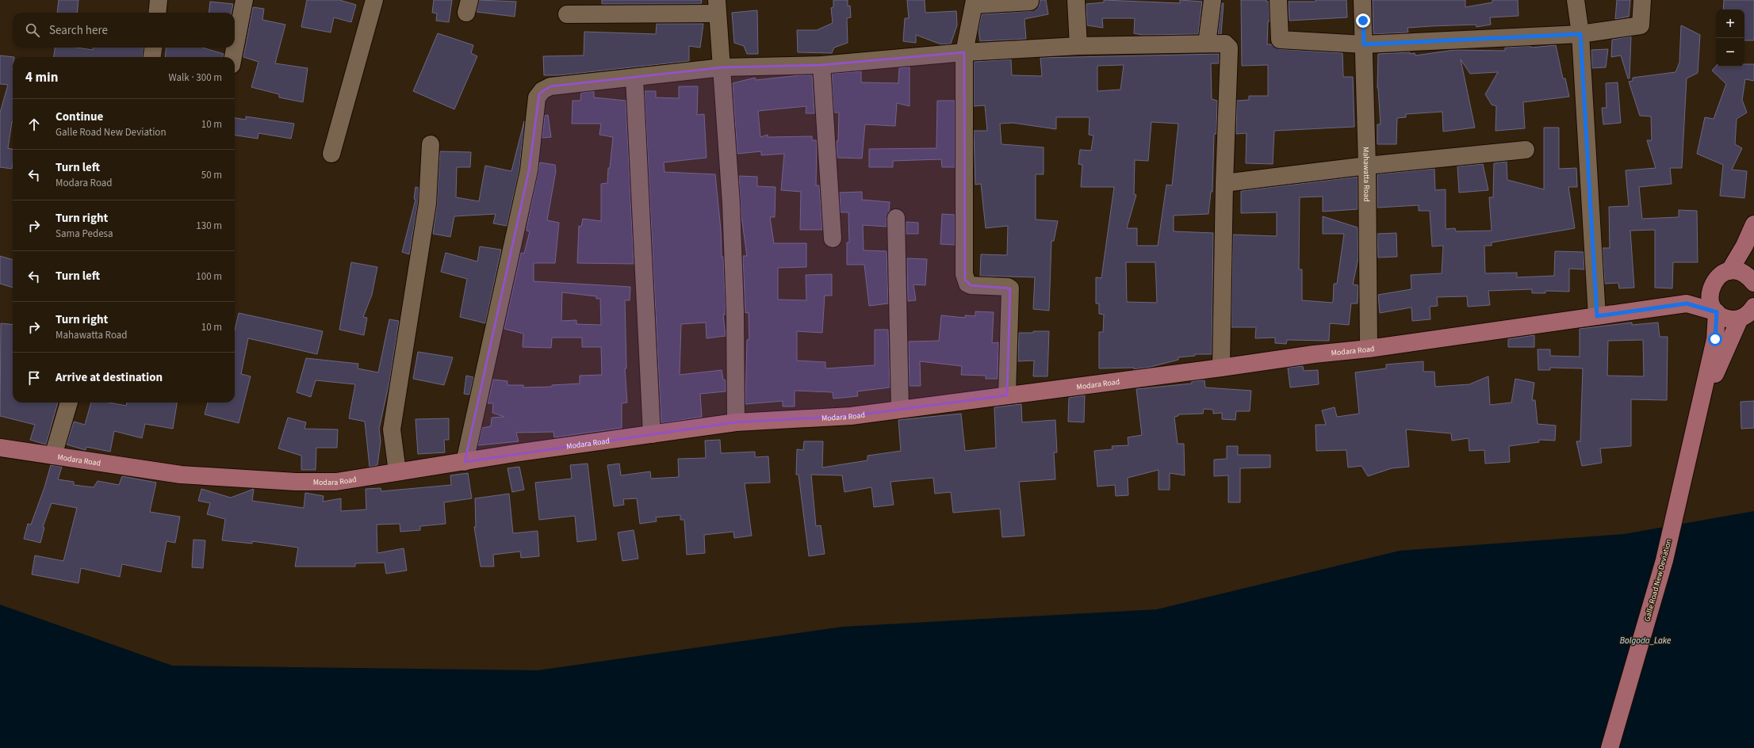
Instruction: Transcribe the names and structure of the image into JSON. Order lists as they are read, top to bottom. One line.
{"streets":{"main road":["Modara Road","Galle Road New Deviation"],"street":["Mahawatta Road"]},"crossings":[["Mahawatta Road","Modara Road"],["Modara Road","Galle Road New Deviation"]],"water":["Bolgoda_Lake"],"page":{"map_buttons":["+","−"],"search":"Search here","heading":["4 min","Walk · 300 m"],"list":[["Continue","Galle Road New Deviation","10 m"],["Turn left","Modara Road","50 m"],["Turn right","Sama Pedesa","130 m"],["Turn left","100 m"],["Turn right","Mahawatta Road","10 m"],"Arrive at destination"]}}
